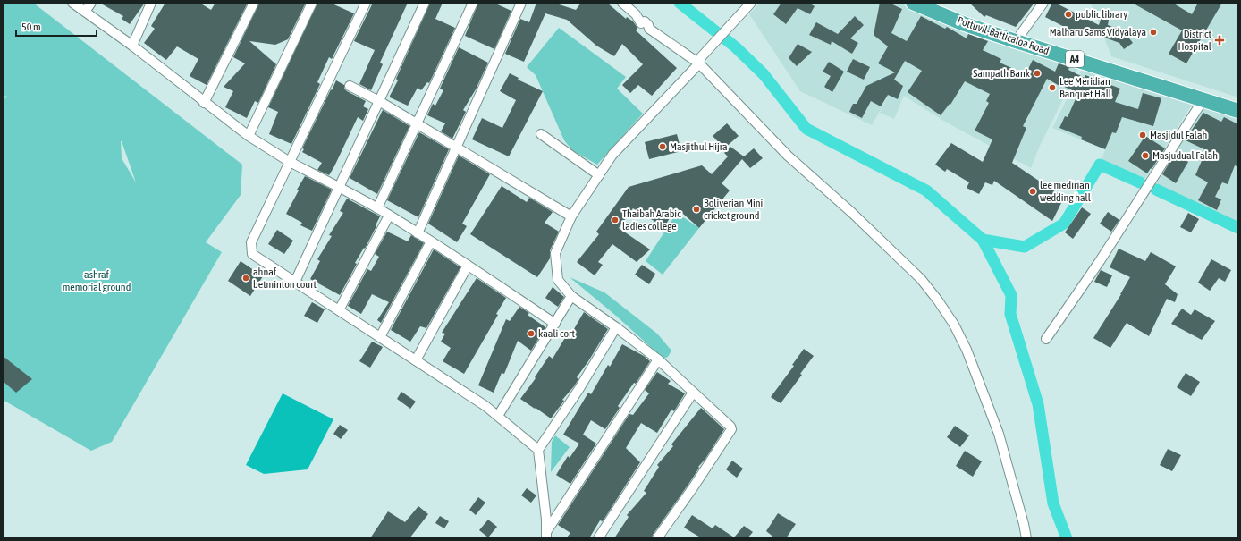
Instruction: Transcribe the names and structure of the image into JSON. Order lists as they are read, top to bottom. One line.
{"streets":{"highway":["Pottuvil-Batticaloa Road","A4"]},"parks":["ashraf memorial ground"],"places":{"other":["public library","Malharu Sams Vidyalaya","Sampath Bank","Lee Meridian Banquet Hall","Masjidul Falah","Masjithul Hijra","Masjudual Falah","lee medirian wedding hall","Boliverian Mini cricket ground","Thaibah Arabic ladies college","ahnaf betminton court","kaali cort"],"health":["District Hospital"]},"scale_bar":"50 m"}
